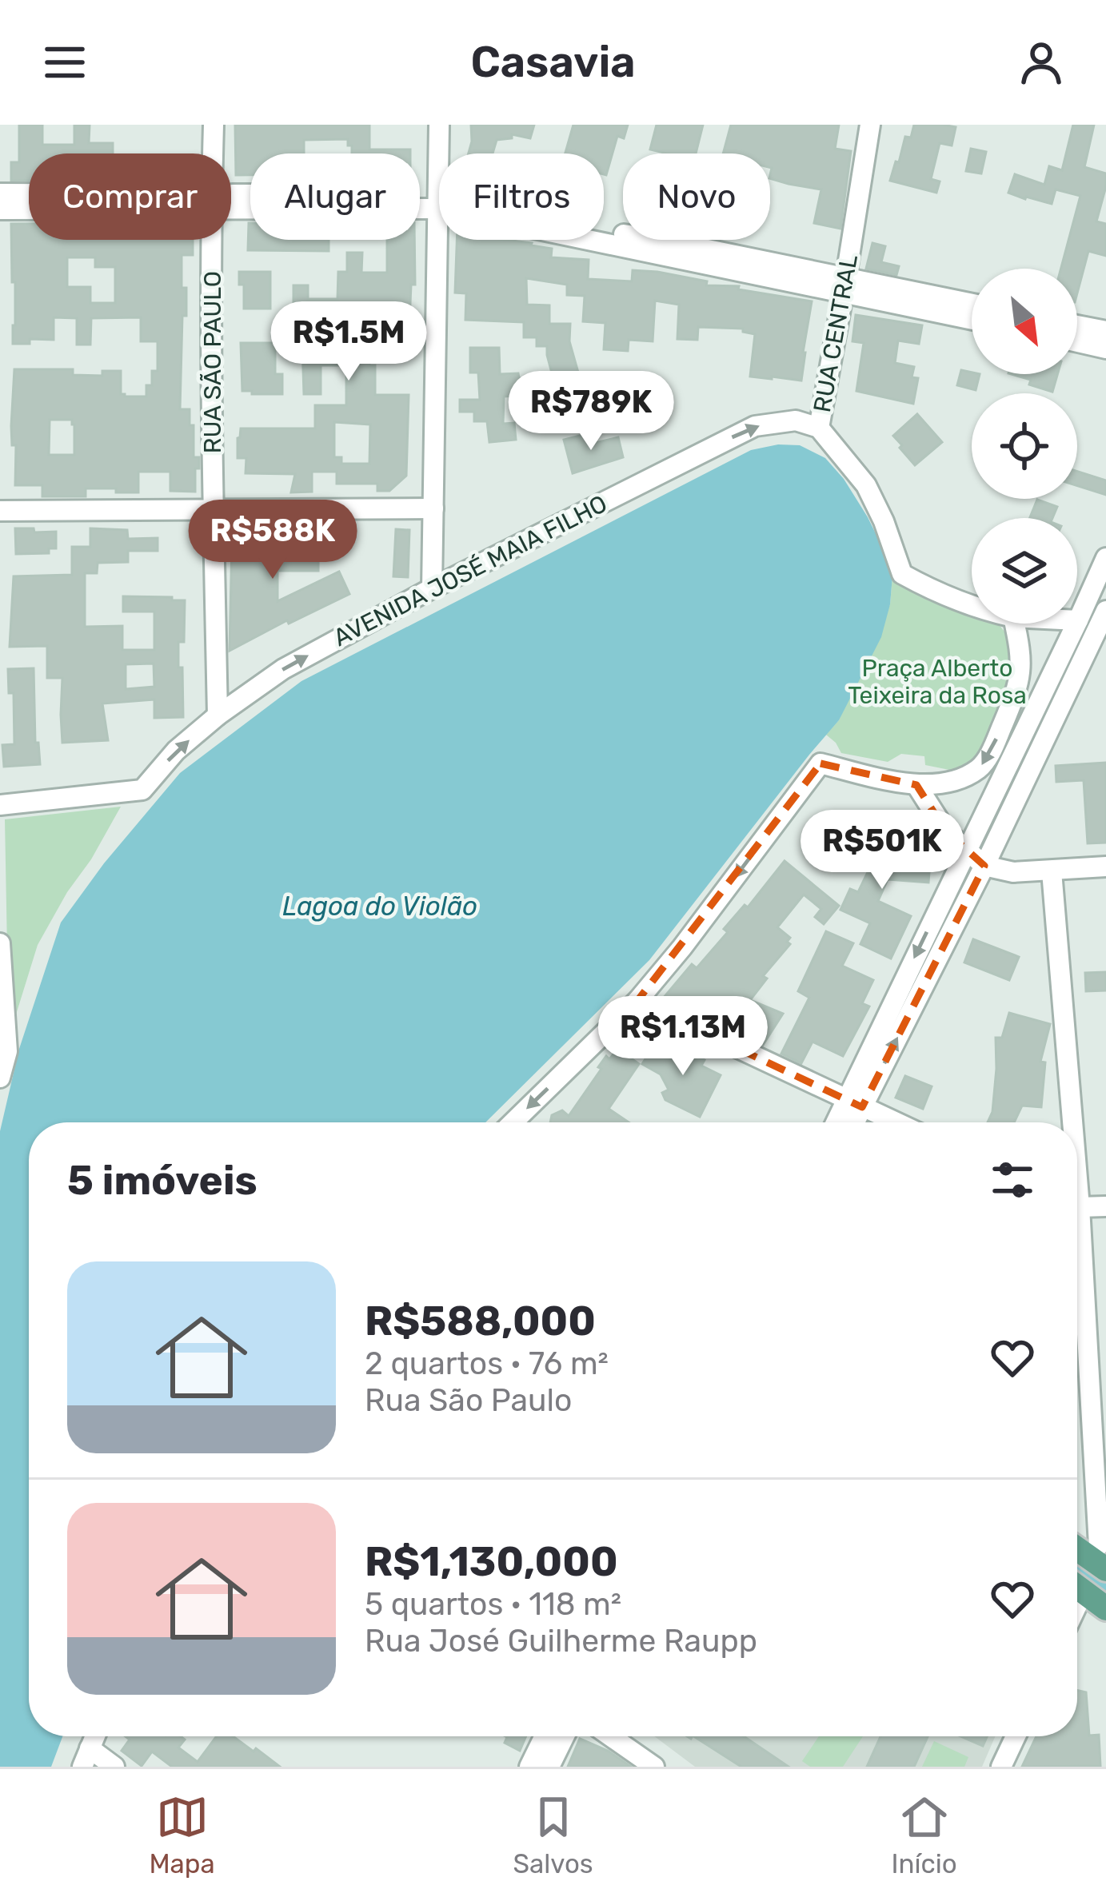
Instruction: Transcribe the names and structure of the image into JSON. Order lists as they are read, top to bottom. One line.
{"streets":{"street":["RUA CENTRAL","RUA SÃO PAULO","AVENIDA JOSÉ MAIA FILHO"]},"crossings":[["RUA CENTRAL","AVENIDA JOSÉ MAIA FILHO"],["RUA SÃO PAULO","AVENIDA JOSÉ MAIA FILHO"]],"one_way":["AVENIDA JOSÉ MAIA FILHO"],"water":["Lagoa do Violão"],"parks":["Praça Alberto Teixeira da Rosa"],"north":"bottom right","page":{"header":"Casavia","chip":["Comprar","Alugar","Filtros","Novo"],"price":["R$1.5M","R$789K","R$588K","R$501K","R$1.13M"],"heading":"5 imóveis","list":[{"name":"R$588,000","note":"2 quartos · 76 m² · Rua São Paulo"},{"name":"R$1,130,000","note":"5 quartos · 118 m² · Rua José Guilherme Raupp"}],"tabs":["Mapa","Salvos","Início"]}}
